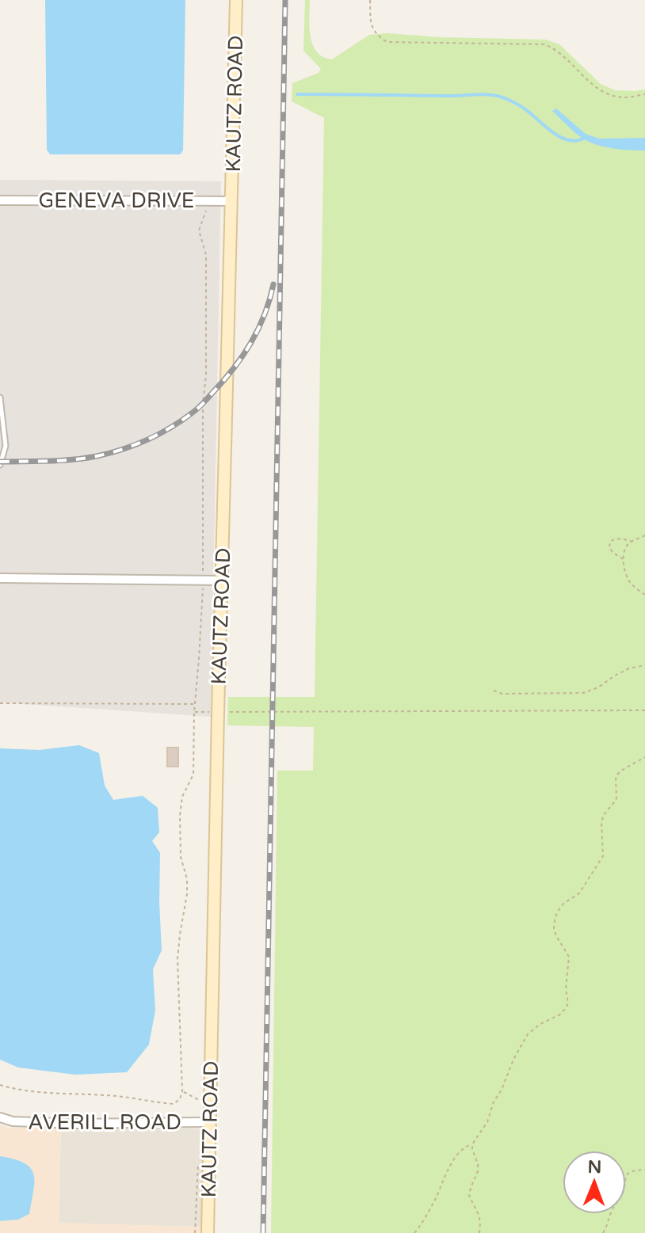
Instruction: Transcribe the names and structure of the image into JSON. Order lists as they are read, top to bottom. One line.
{"streets":{"street":["KAUTZ ROAD","GENEVA DRIVE","AVERILL ROAD"]},"crossings":[["KAUTZ ROAD","GENEVA DRIVE"],["KAUTZ ROAD","AVERILL ROAD"]],"north":"top"}
